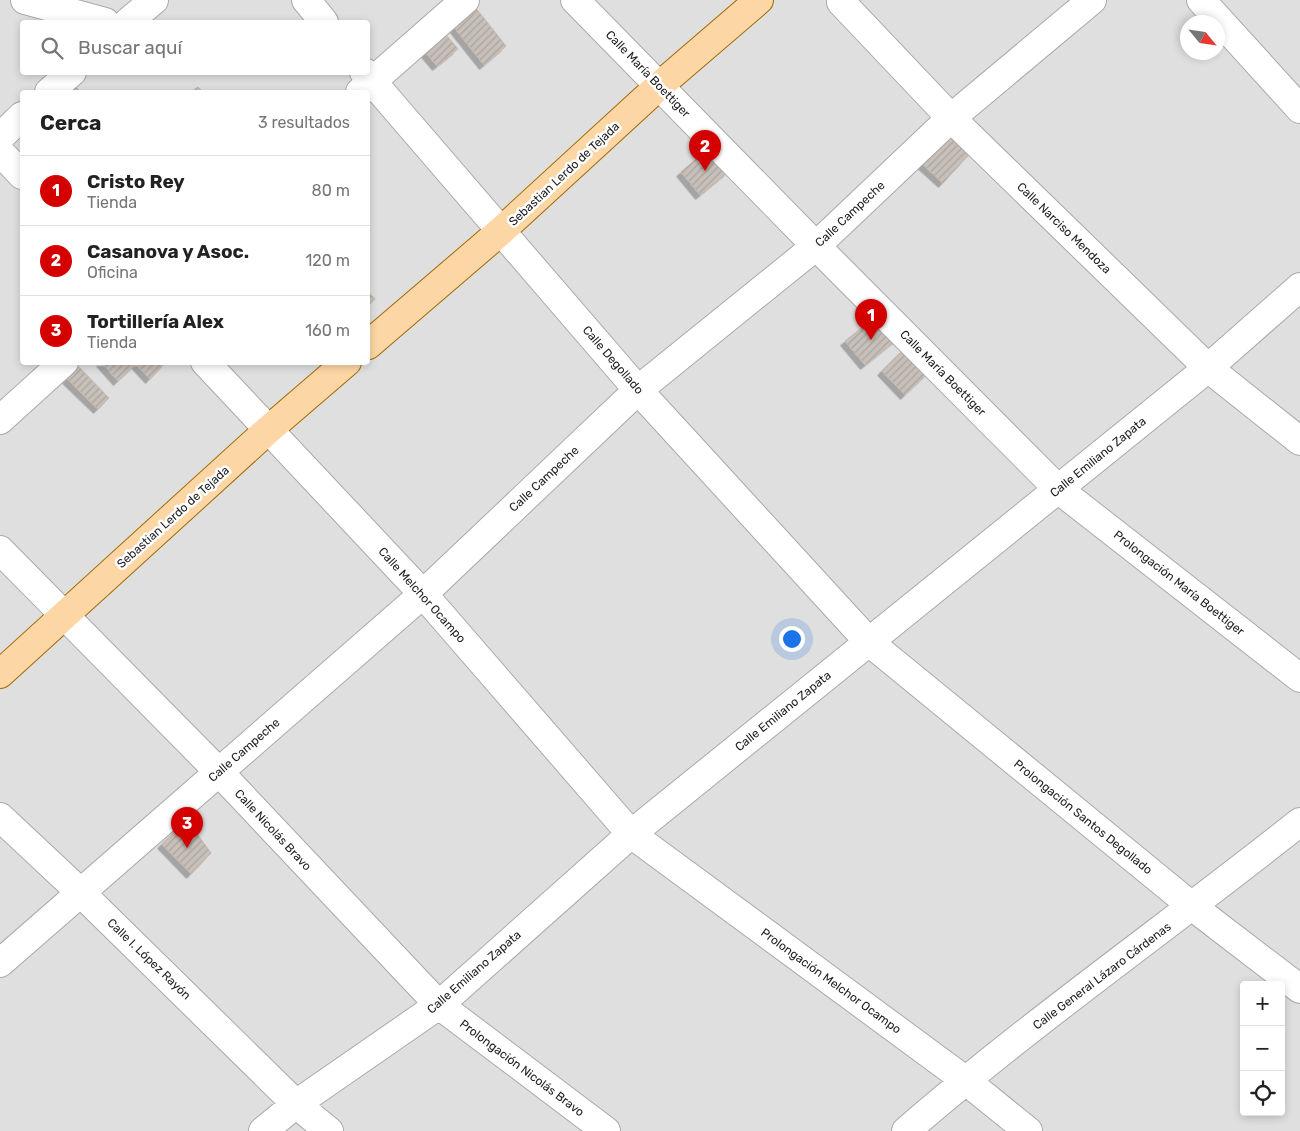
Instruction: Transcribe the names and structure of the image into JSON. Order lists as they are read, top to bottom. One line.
{"streets":{"main road":["Sebastian Lerdo de Tejada"],"street":["Calle María Boettiger","Calle Campeche","Calle Narciso Mendoza","Calle Degollado","Calle Emiliano Zapata","Prolongación María Boettiger","Calle Melchor Ocampo","Prolongación Santos Degollado","Calle Nicolás Bravo","Calle I. López Rayón","Calle General Lázaro Cárdenas","Prolongación Melchor Ocampo","Prolongación Nicolás Bravo"]},"crossings":[["Calle María Boettiger","Sebastian Lerdo de Tejada"],["Calle María Boettiger","Calle Campeche"],["Calle María Boettiger","Calle Emiliano Zapata"],["Calle María Boettiger","Prolongación María Boettiger"],["Sebastian Lerdo de Tejada","Calle Degollado"],["Sebastian Lerdo de Tejada","Calle Melchor Ocampo"],["Sebastian Lerdo de Tejada","Calle Nicolás Bravo"],["Calle Campeche","Calle Narciso Mendoza"],["Calle Campeche","Calle Degollado"],["Calle Campeche","Calle Melchor Ocampo"],["Calle Campeche","Calle Nicolás Bravo"],["Calle Campeche","Calle I. López Rayón"],["Calle Narciso Mendoza","Calle Emiliano Zapata"],["Calle Degollado","Calle Emiliano Zapata"],["Calle Degollado","Prolongación Santos Degollado"],["Calle Emiliano Zapata","Prolongación María Boettiger"],["Calle Emiliano Zapata","Calle Melchor Ocampo"],["Calle Emiliano Zapata","Prolongación Santos Degollado"],["Calle Emiliano Zapata","Calle Nicolás Bravo"],["Calle Emiliano Zapata","Calle I. López Rayón"],["Calle Emiliano Zapata","Prolongación Melchor Ocampo"],["Calle Emiliano Zapata","Prolongación Nicolás Bravo"],["Calle Melchor Ocampo","Prolongación Melchor Ocampo"],["Prolongación Santos Degollado","Calle General Lázaro Cárdenas"],["Calle Nicolás Bravo","Prolongación Nicolás Bravo"],["Calle General Lázaro Cárdenas","Prolongación Melchor Ocampo"]],"north":"bottom right","page":{"search":"Buscar aquí","heading":["Cerca","3 resultados"],"pins":["2","1","3"],"list":[{"mark":"1","name":"Cristo Rey","note":"Tienda","value":"80 m"},{"mark":"2","name":"Casanova y Asoc.","note":"Oficina","value":"120 m"},{"mark":"3","name":"Tortillería Alex","note":"Tienda","value":"160 m"}],"map_buttons":["+","−"]}}
